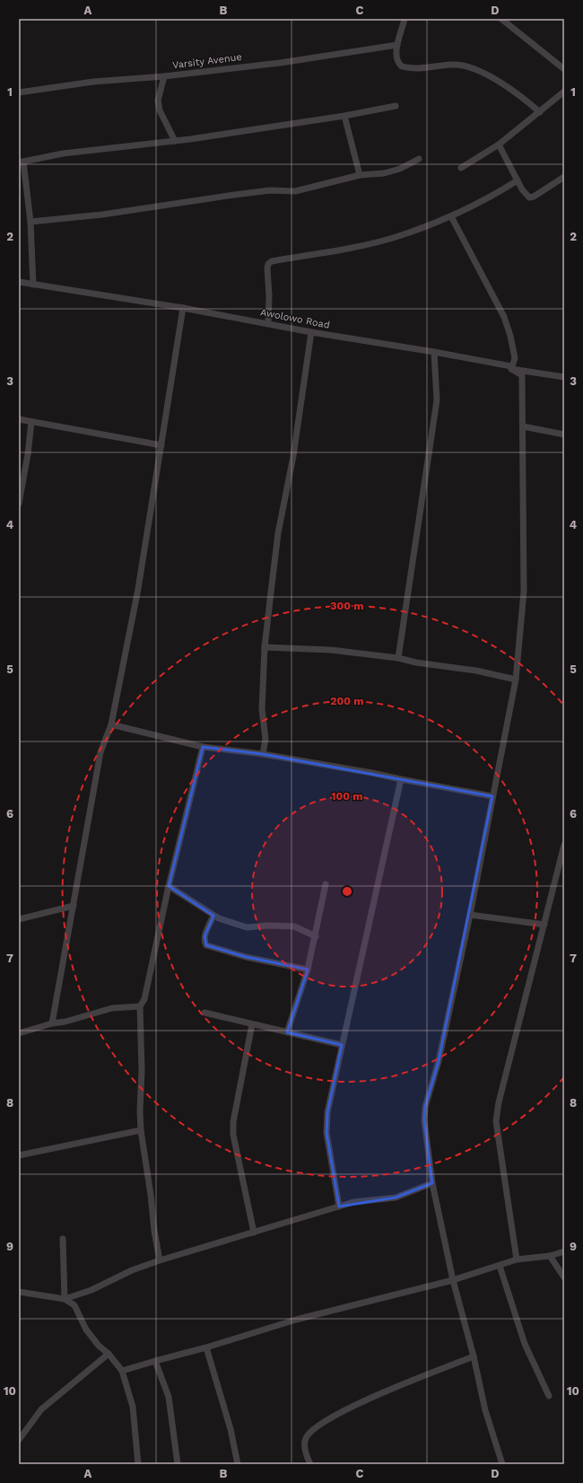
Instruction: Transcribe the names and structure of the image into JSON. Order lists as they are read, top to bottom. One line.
{"streets":{"street":["Varsity Avenue","Awolowo Road"]},"grid":{"columns":["A","B","C","D"],"rows":["1","2","3","4","5","6","7","8","9","10"]},"rings":["300 m","200 m","100 m"]}
